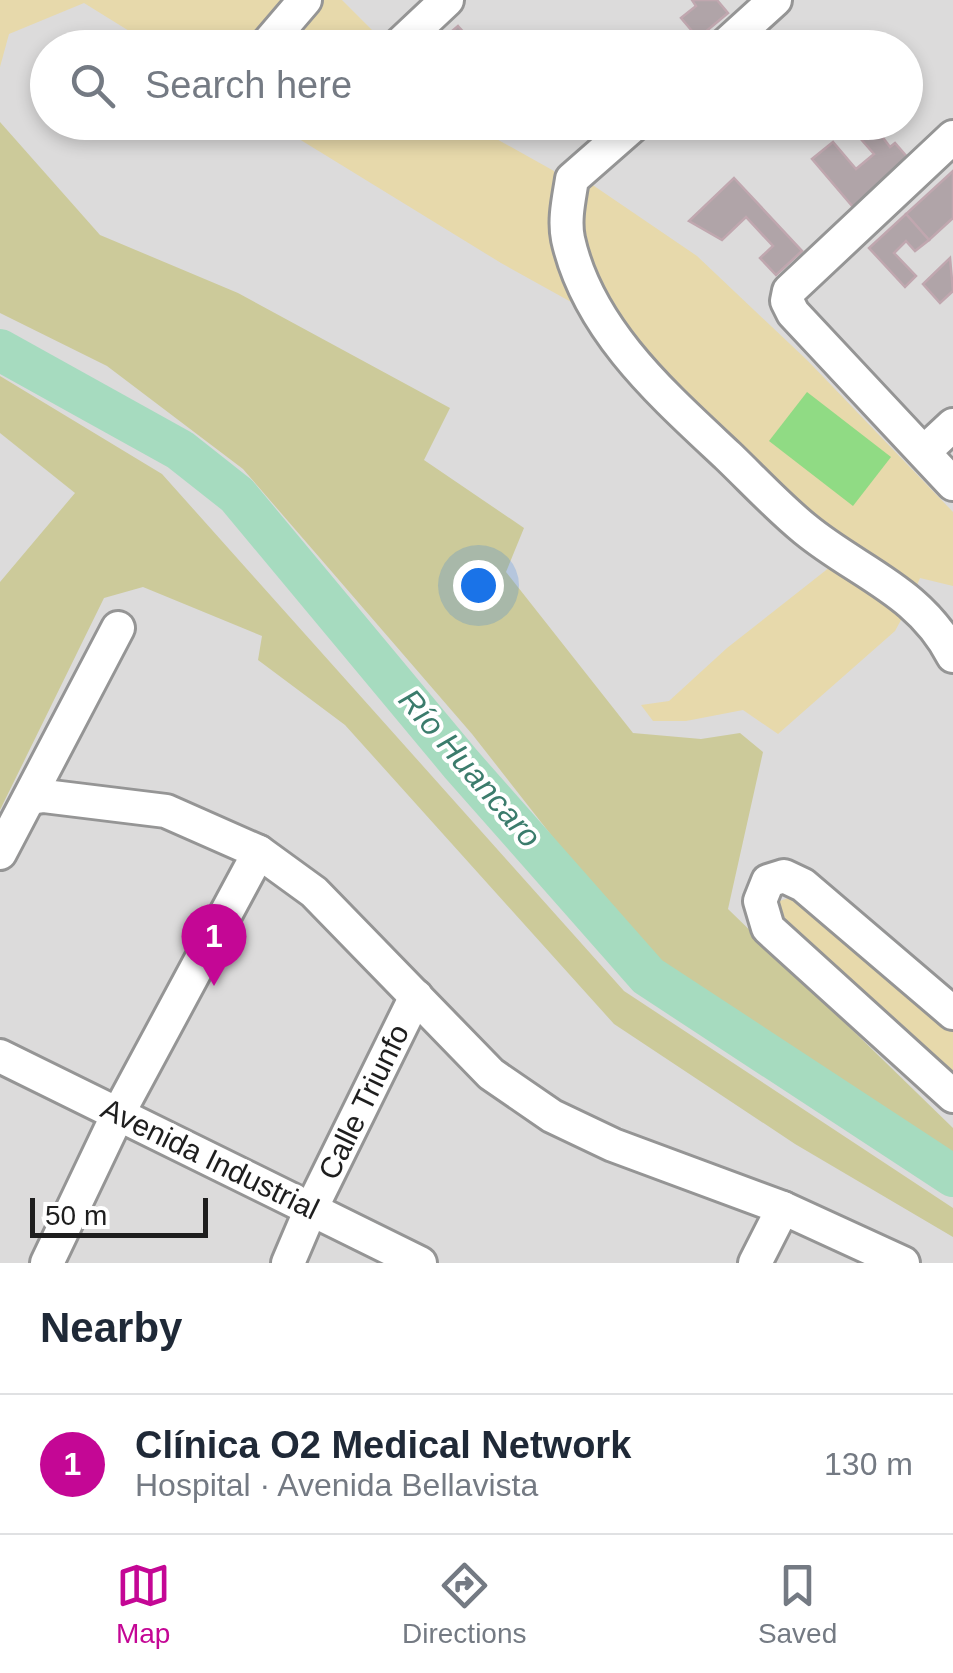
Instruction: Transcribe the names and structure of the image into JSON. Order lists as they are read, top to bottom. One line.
{"streets":{"street":["Calle Triunfo","Avenida Industrial"]},"crossings":[["Calle Triunfo","Avenida Industrial"]],"water":["Río Huancaro"],"scale_bar":"50 m","page":{"search":"Search here","pins":"1","scale":"50 m","heading":"Nearby","list":[{"mark":"1","name":"Clínica O2 Medical Network","note":"Hospital · Avenida Bellavista","value":"130 m"}],"nav":["Map","Directions","Saved"]}}
